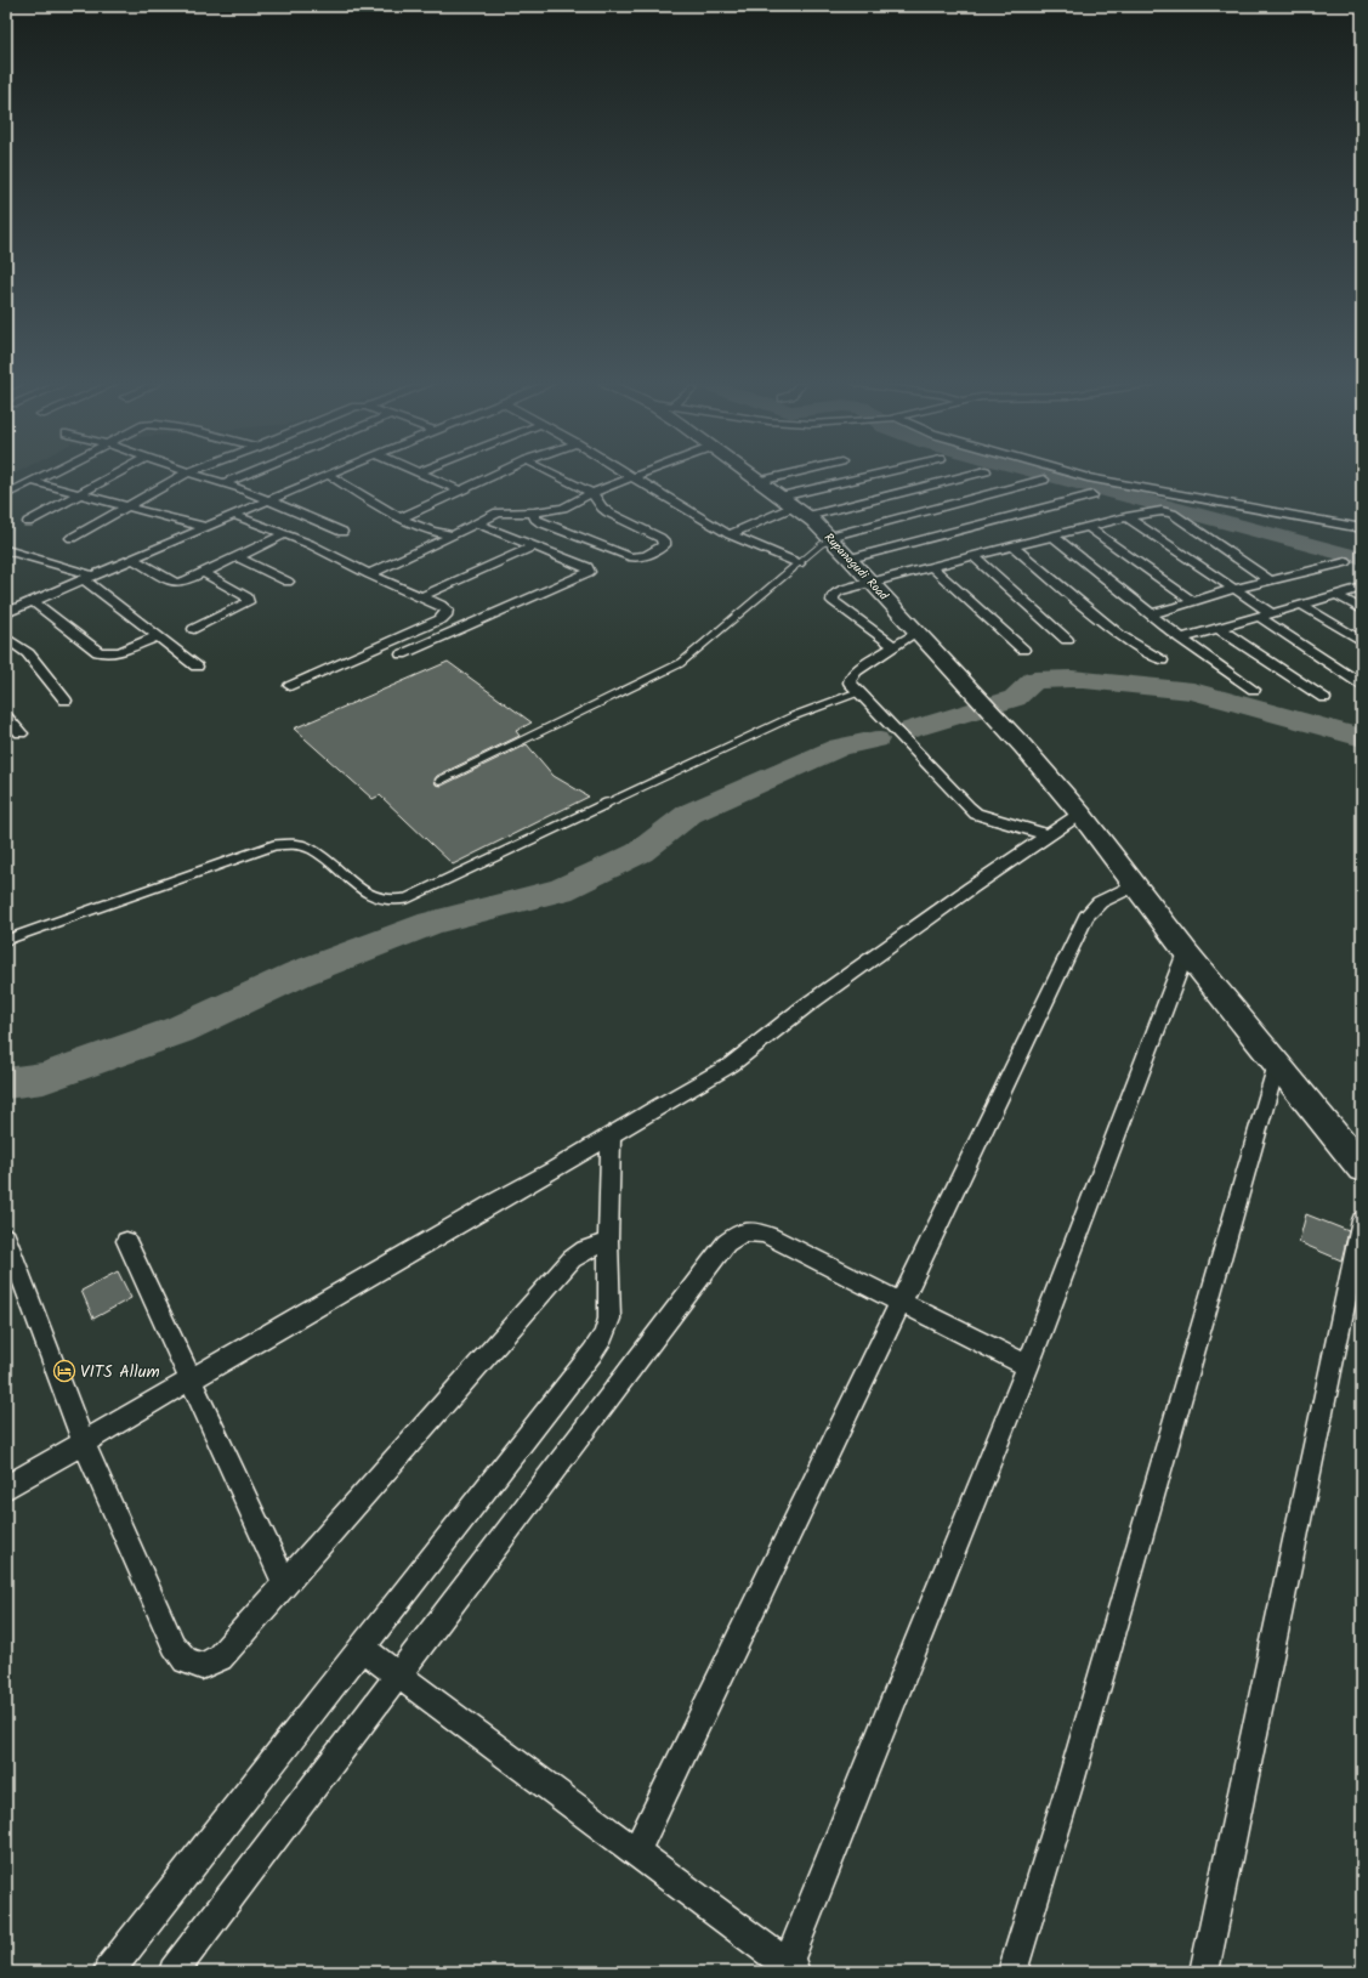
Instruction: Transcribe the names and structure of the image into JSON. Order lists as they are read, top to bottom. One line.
{"streets":{"main road":["Rupanagudi Road"]},"places":{"hotel":["VITS Allum"]}}
